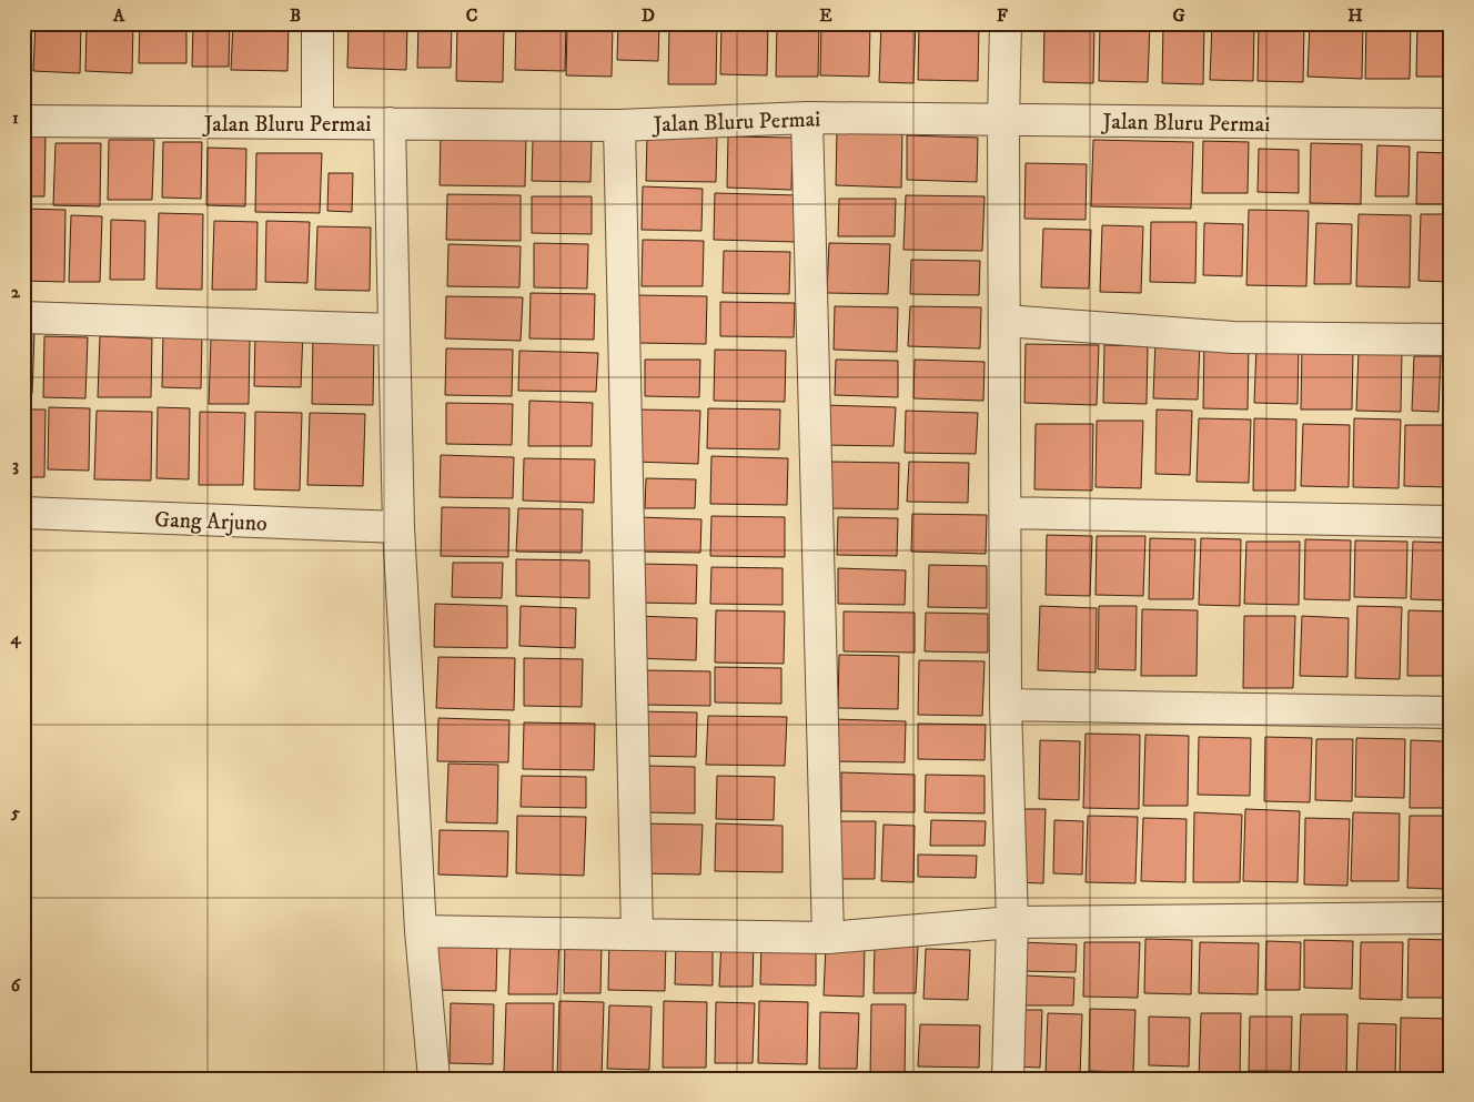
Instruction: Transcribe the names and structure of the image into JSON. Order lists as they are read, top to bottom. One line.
{"streets":{"street":["Jalan Bluru Permai","Gang Arjuno"]},"grid":{"columns":["A","B","C","D","E","F","G","H"],"rows":["1","2","3","4","5","6"]}}
